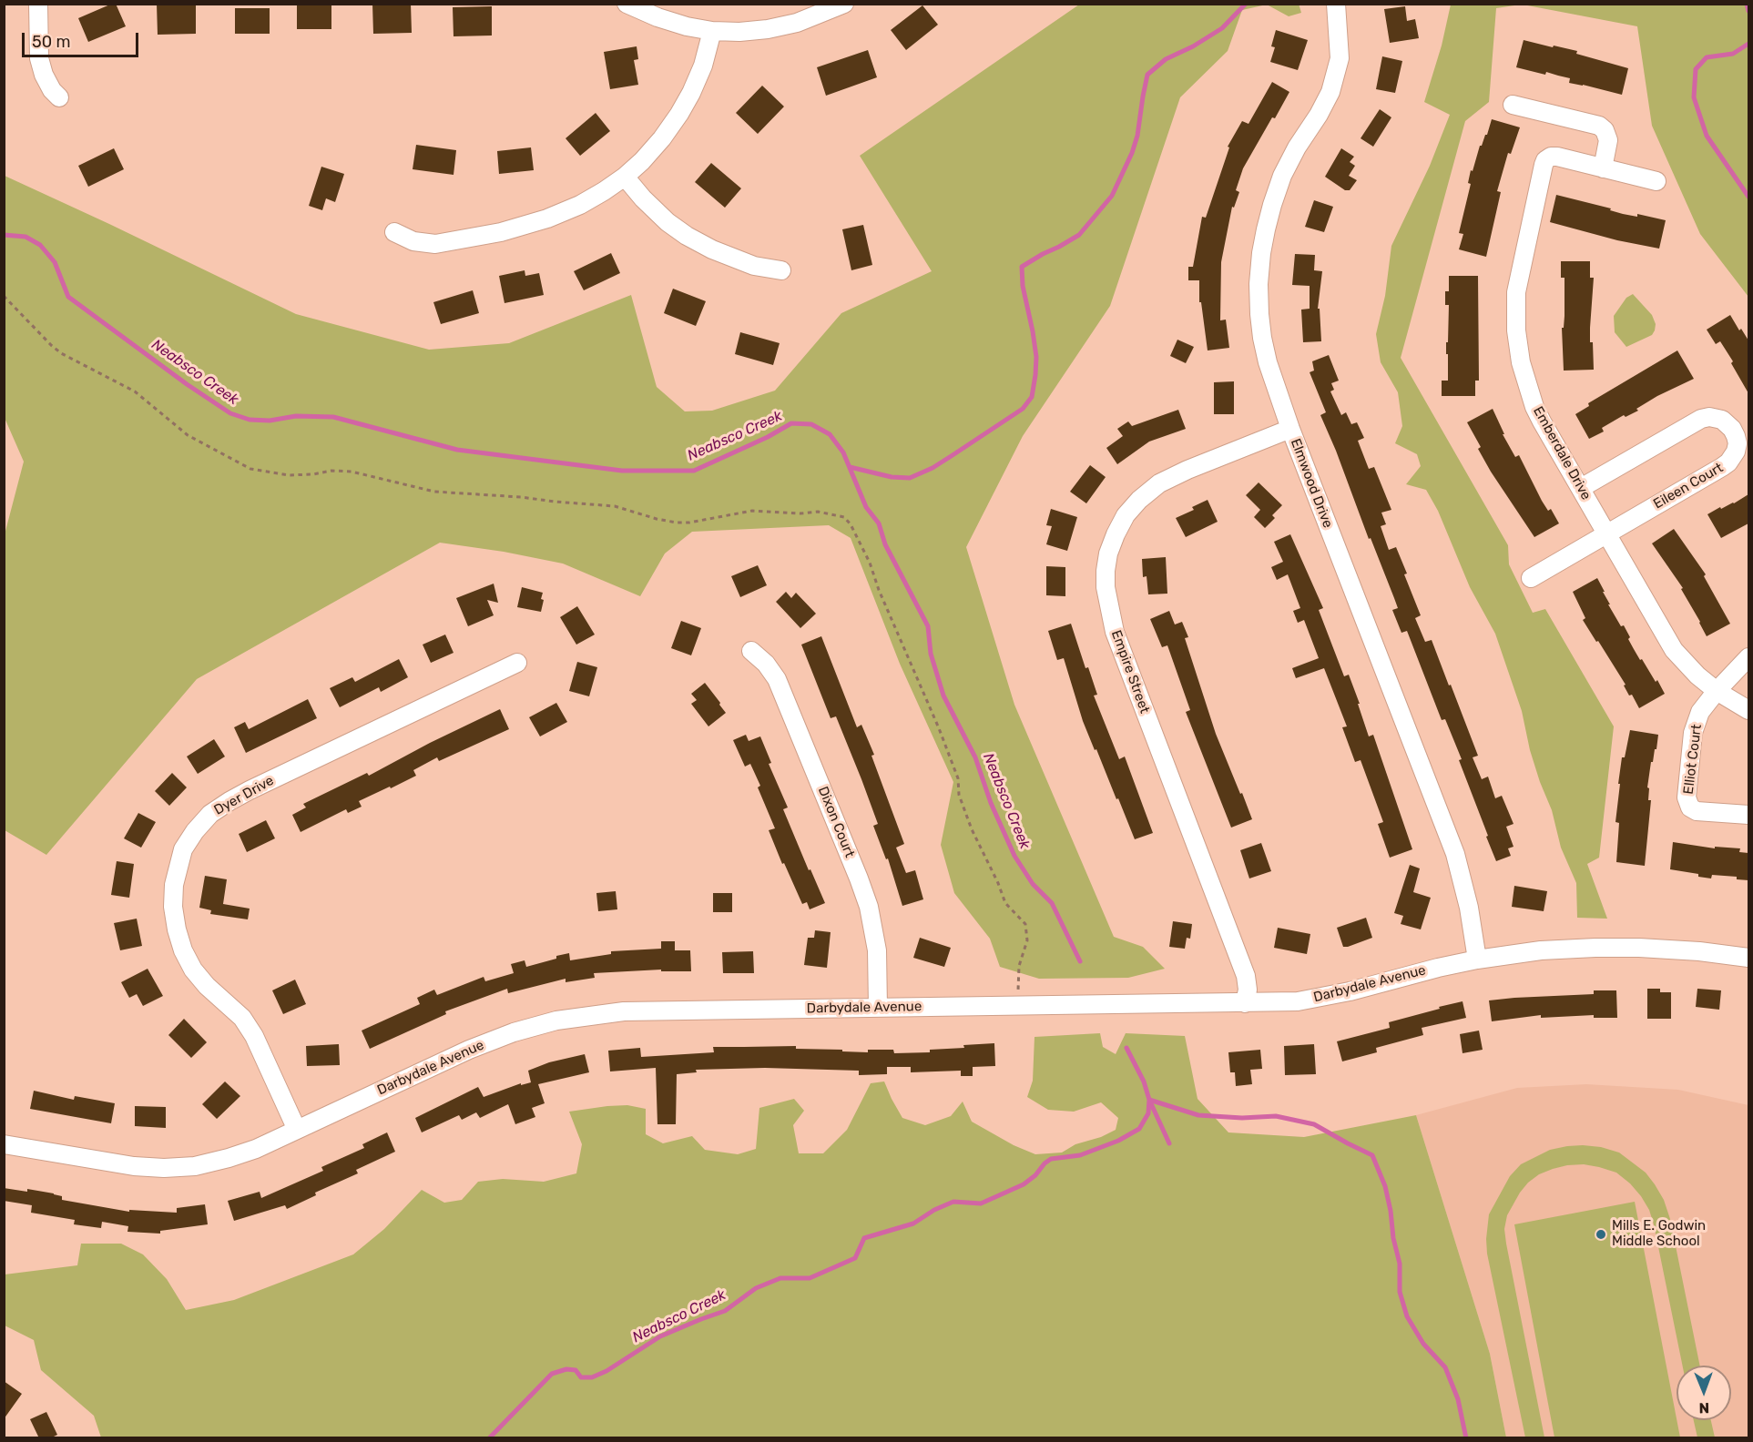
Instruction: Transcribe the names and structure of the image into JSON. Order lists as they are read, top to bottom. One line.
{"streets":{"street":["Emberdale Drive","Elmwood Drive","Eileen Court","Empire Street","Elliot Court","Dyer Drive","Dixon Court","Darbydale Avenue"]},"crossings":[["Emberdale Drive","Eileen Court"],["Emberdale Drive","Elliot Court"],["Elmwood Drive","Empire Street"],["Elmwood Drive","Darbydale Avenue"],["Empire Street","Darbydale Avenue"],["Dyer Drive","Darbydale Avenue"],["Dixon Court","Darbydale Avenue"]],"water":["Neabsco Creek"],"places":["Mills E. Godwin Middle School"],"scale_bar":"50 m","north":"bottom"}
